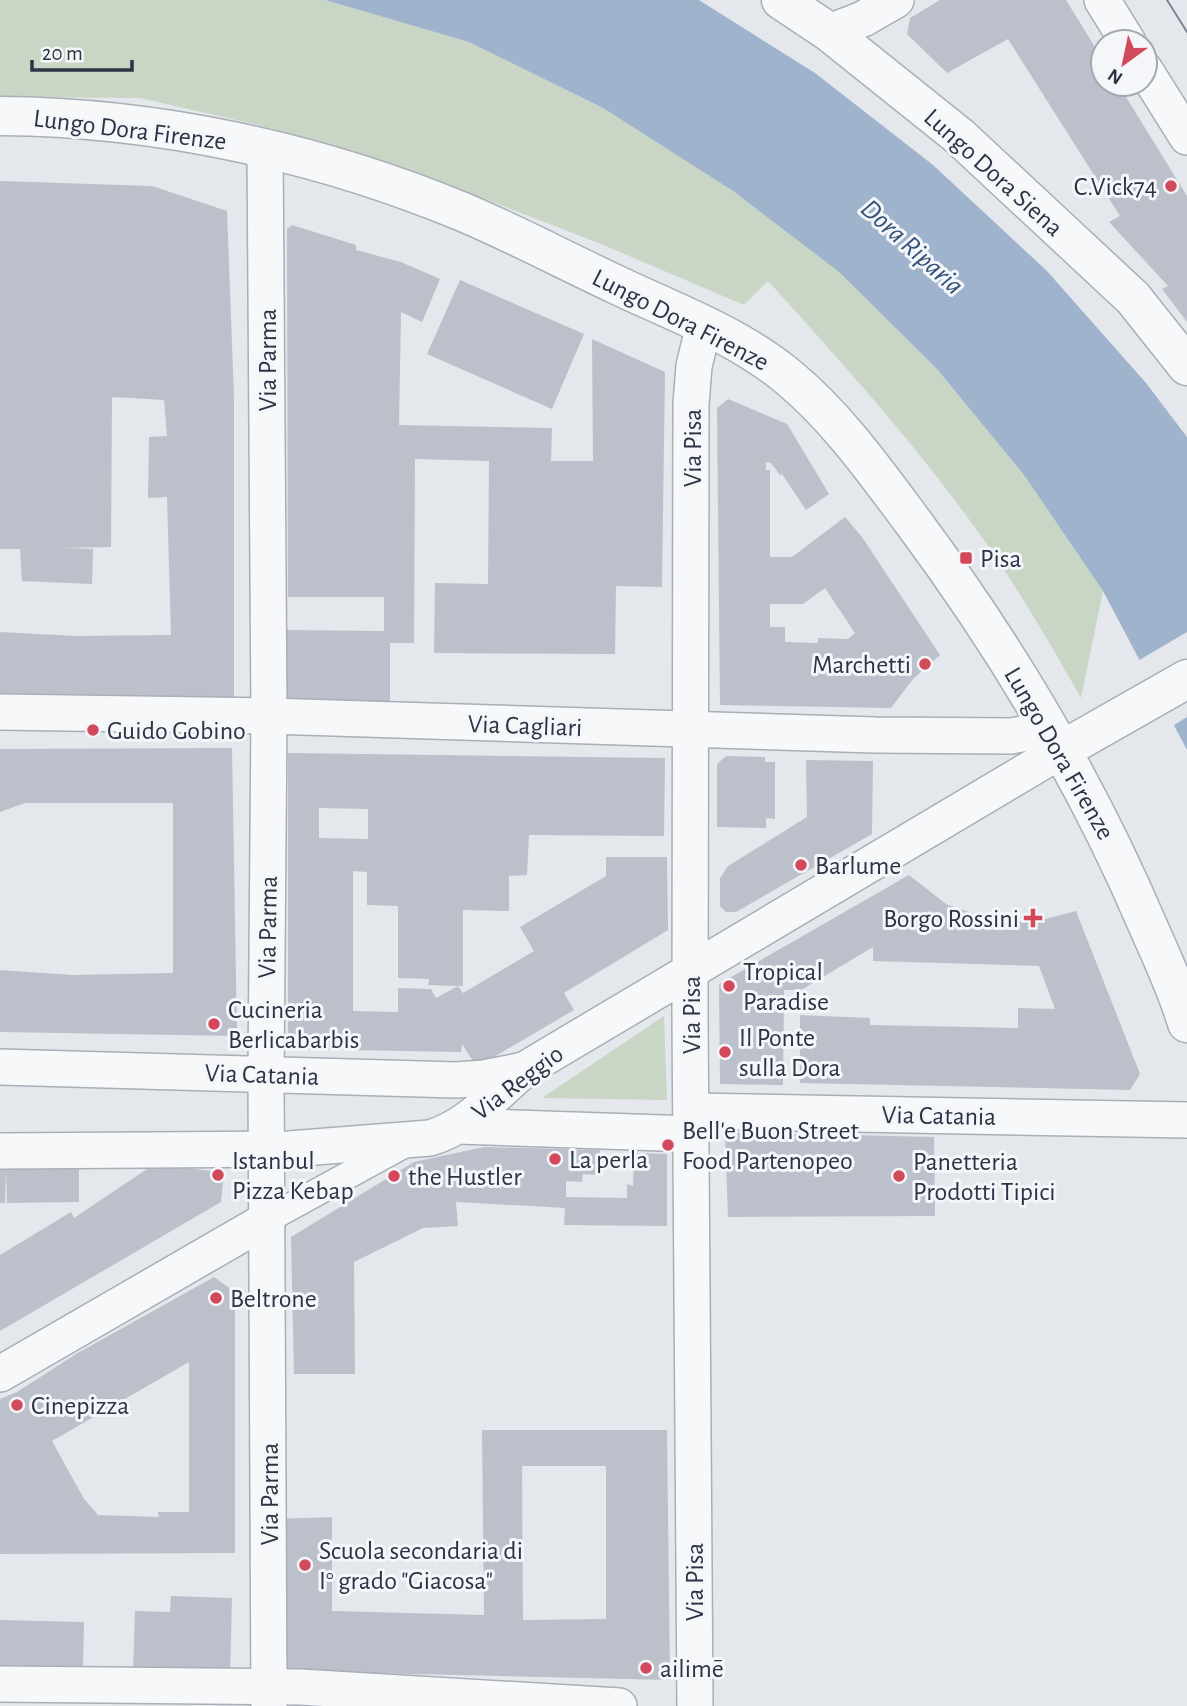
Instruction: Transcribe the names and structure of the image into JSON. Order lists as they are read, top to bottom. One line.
{"streets":{"street":["Lungo Dora Firenze","Lungo Dora Siena","Via Parma","Via Pisa","Via Cagliari","Via Catania","Via Reggio"]},"crossings":[["Lungo Dora Firenze","Via Parma"],["Lungo Dora Firenze","Via Pisa"],["Lungo Dora Firenze","Via Cagliari"],["Lungo Dora Firenze","Via Reggio"],["Via Parma","Via Cagliari"],["Via Parma","Via Catania"],["Via Parma","Via Reggio"],["Via Pisa","Via Cagliari"],["Via Pisa","Via Catania"],["Via Pisa","Via Reggio"],["Via Cagliari","Via Reggio"],["Via Catania","Via Reggio"]],"water":["Dora Riparia"],"places":{"other":["C.Vick74","Marchetti","Guido Gobino","Barlume","Tropical Paradise","Cucineria Berlicabarbis","Il Ponte sulla Dora","Bell'e Buon Street Food Partenopeo","La perla","Istanbul Pizza Kebap","the Hustler","Panetteria Prodotti Tipici","Beltrone","Cinepizza","Scuola secondaria di I° grado \"Giacosa\"","ailimē"],"transit":["Pisa"],"health":["Borgo Rossini"]},"scale_bar":"20 m","north":"bottom left"}
